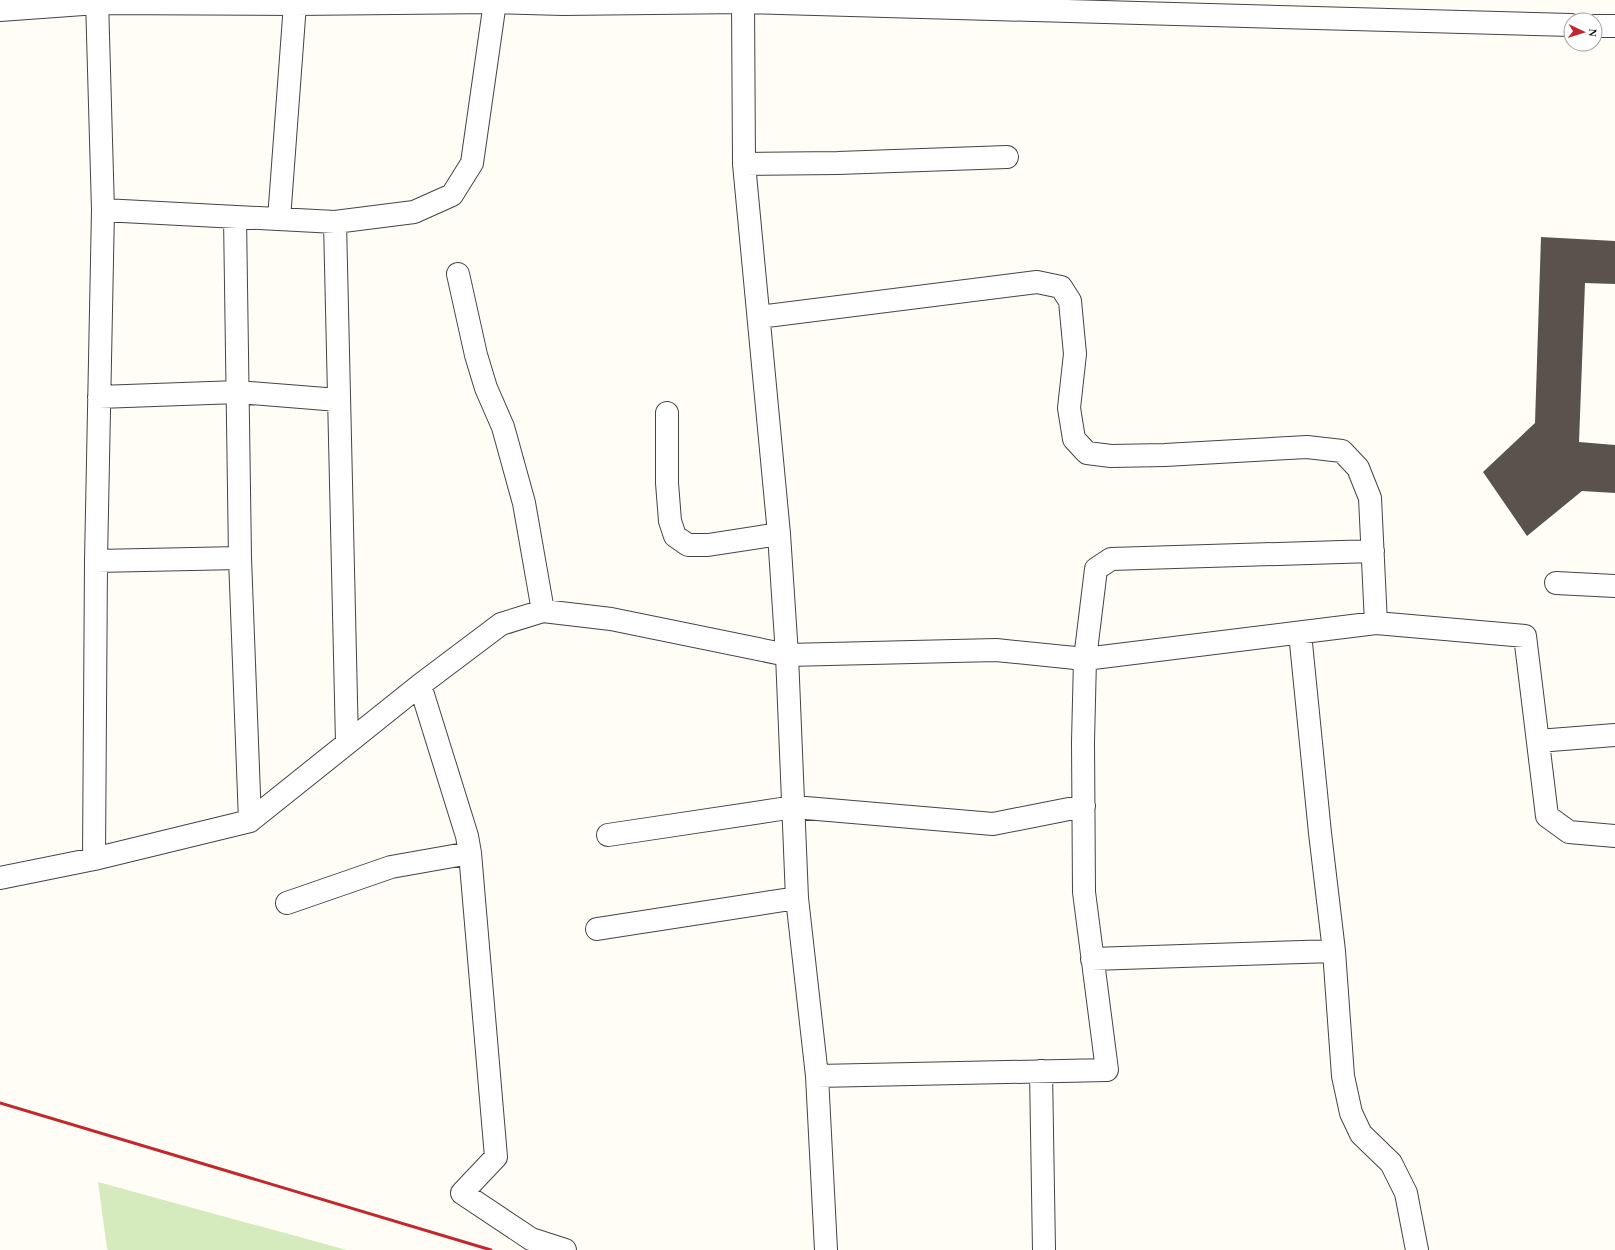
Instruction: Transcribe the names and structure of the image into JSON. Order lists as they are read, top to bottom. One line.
{"north":"right"}
